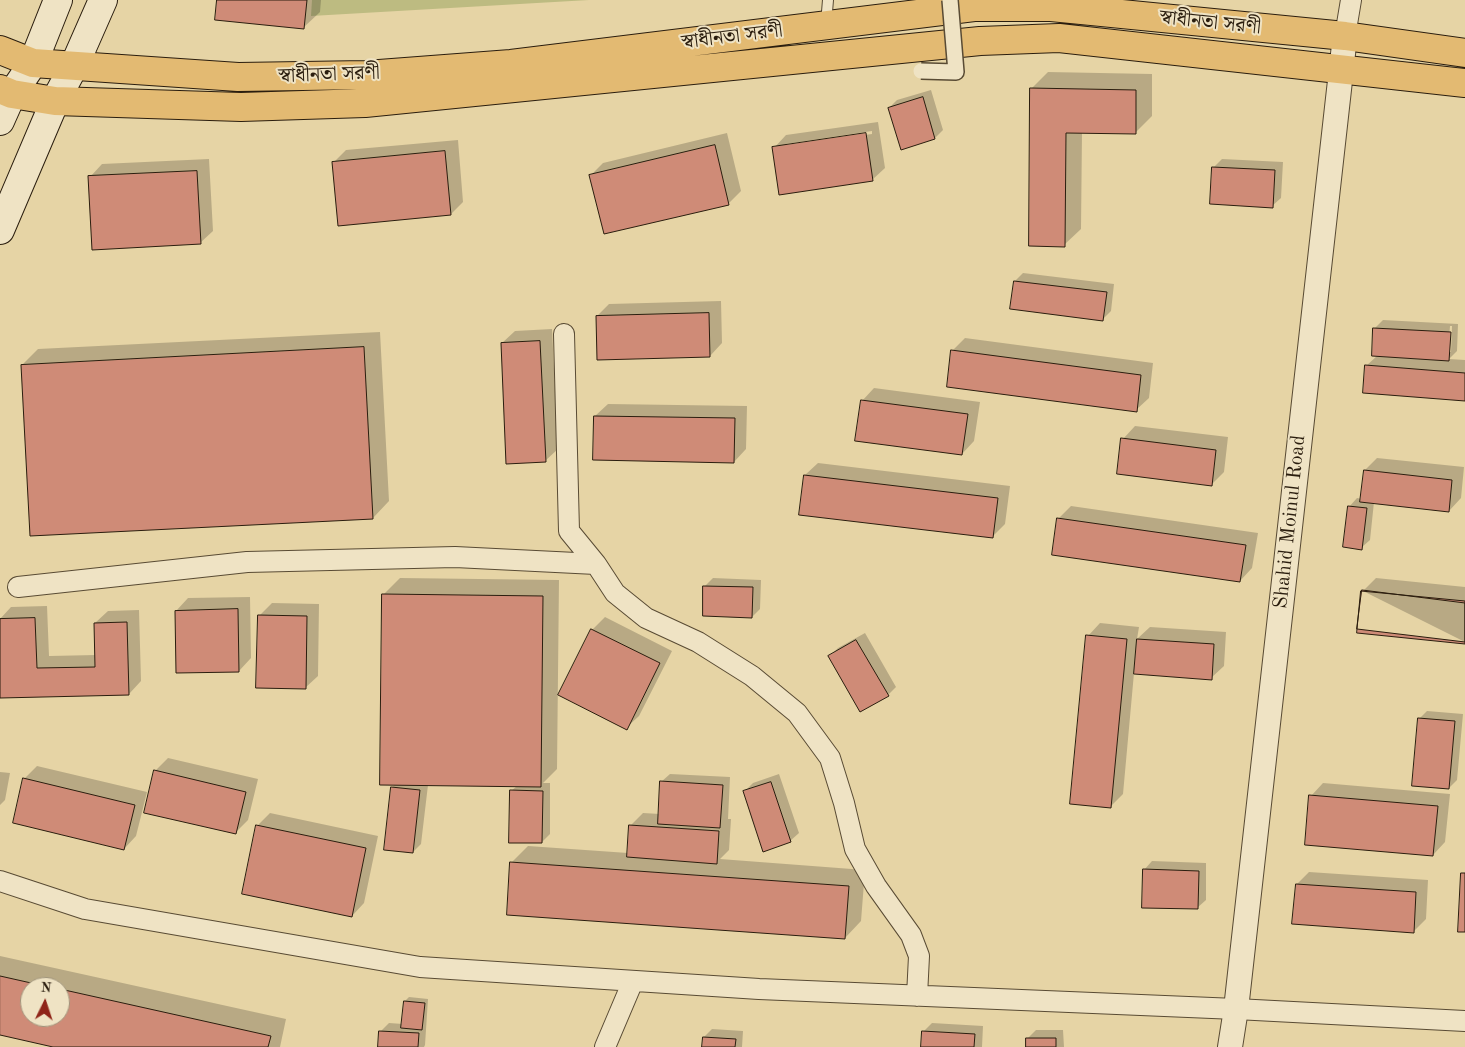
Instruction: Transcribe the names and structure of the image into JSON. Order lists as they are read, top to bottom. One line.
{"streets":{"main road":["স্বাধীনতা সরণী"],"street":["Shahid Moinul Road"]},"crossings":[["স্বাধীনতা সরণী","Shahid Moinul Road"]],"north":"top"}
